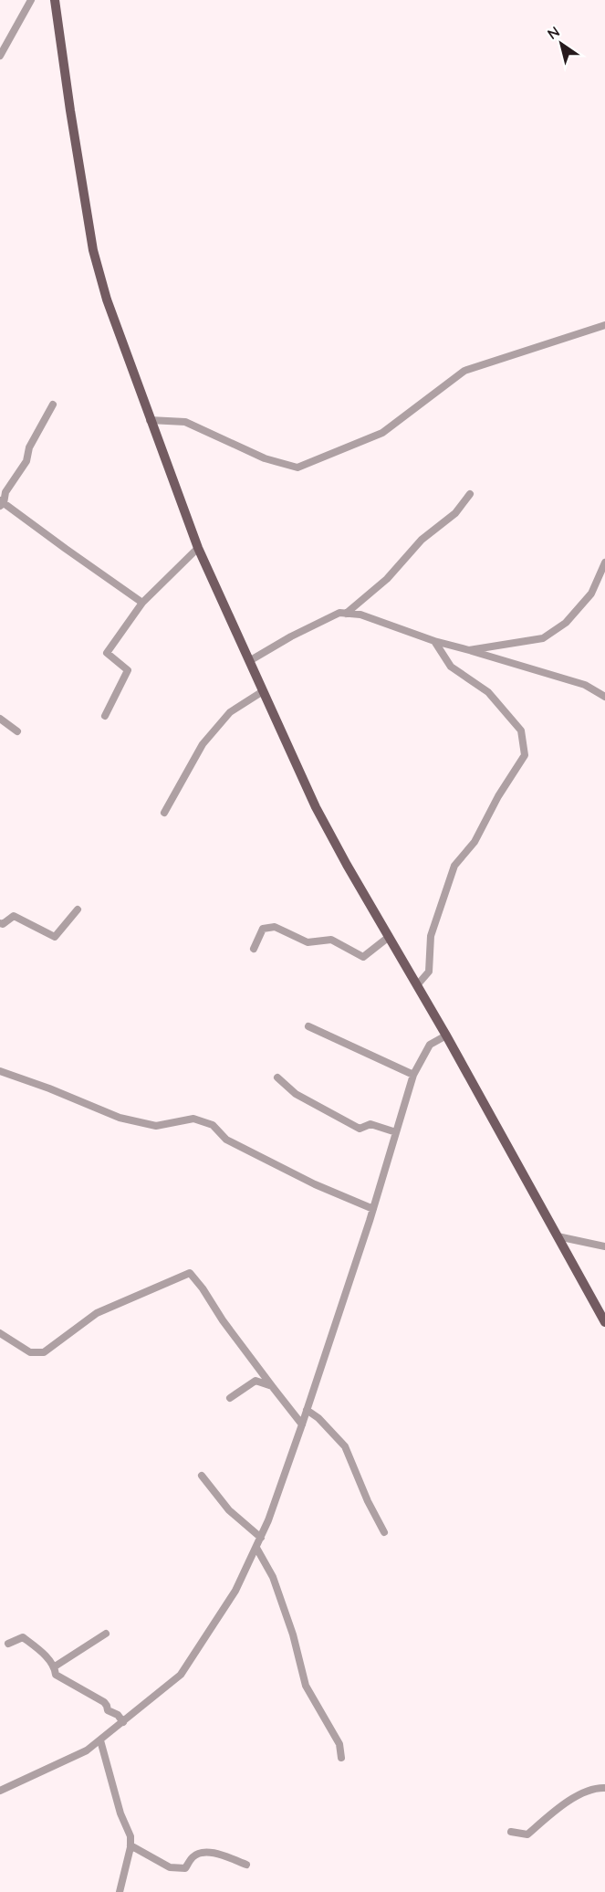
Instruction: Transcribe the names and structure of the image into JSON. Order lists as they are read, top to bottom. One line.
{"north":"top left"}
